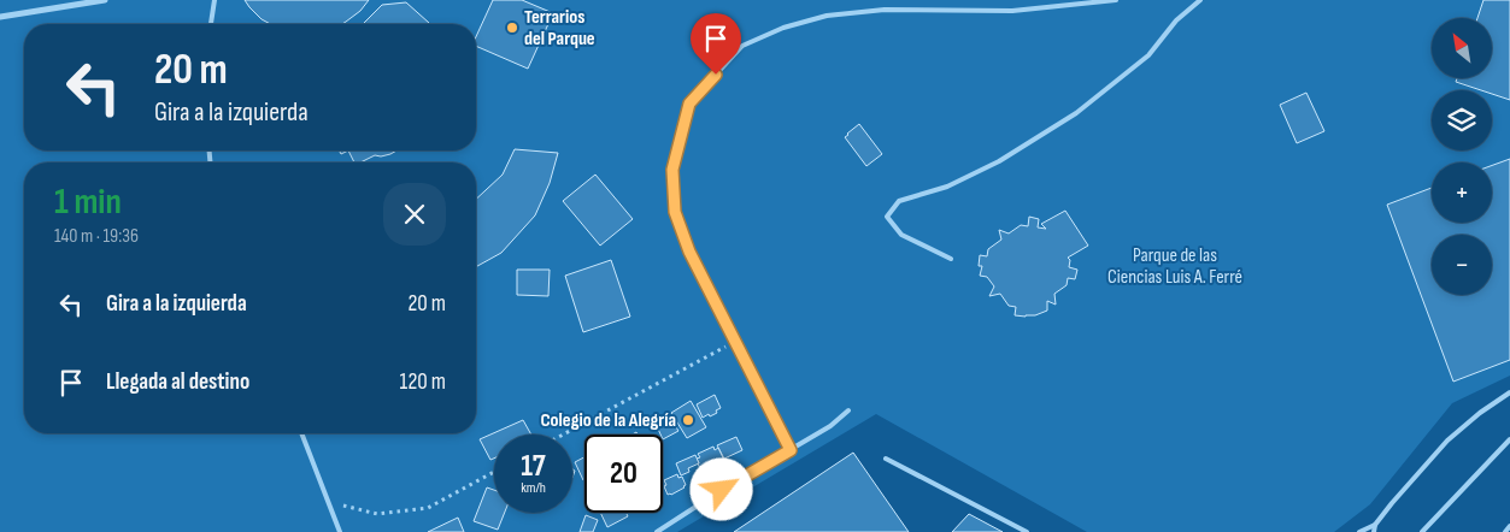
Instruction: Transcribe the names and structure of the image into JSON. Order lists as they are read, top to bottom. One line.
{"parks":["Parque de las Ciencias Luis A. Ferré"],"places":["Terrarios del Parque","Colegio de la Alegría"],"north":"top left","page":{"map_buttons":["+","−"],"turn":["20 m","Gira a la izquierda"],"heading":["1 min","140 m · 19:36"],"list":[{"name":"Gira a la izquierda","value":"20 m"},{"name":"Llegada al destino","value":"120 m"}],"speed":"17 km/h","limit":"20"}}
